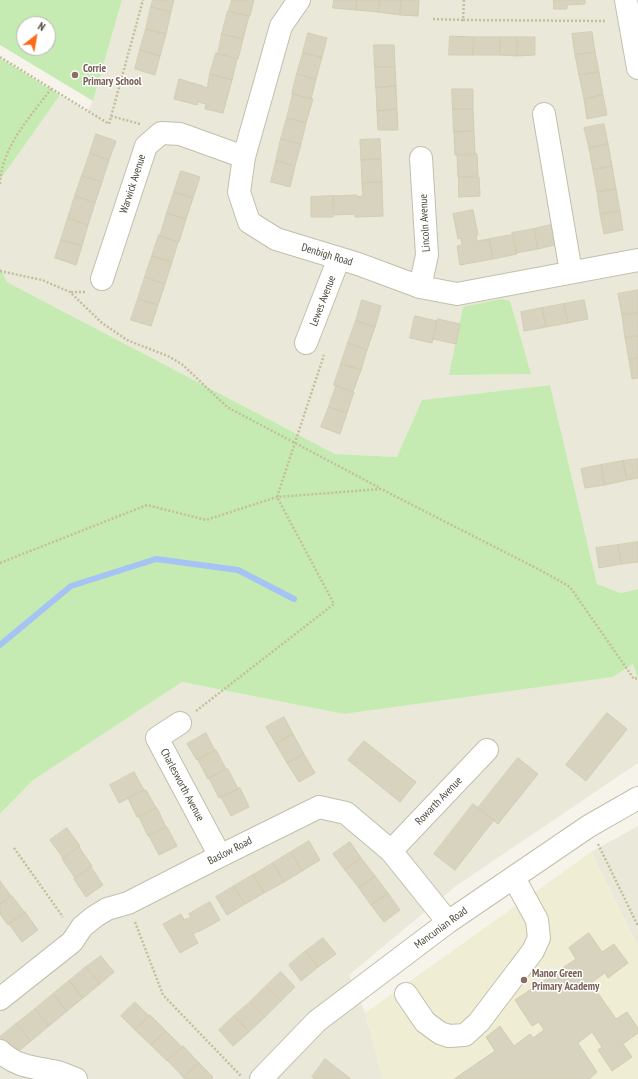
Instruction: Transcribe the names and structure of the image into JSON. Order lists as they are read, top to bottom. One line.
{"streets":{"street":["Warwick Avenue","Lincoln Avenue","Denbigh Road","Lewes Avenue","Charlesworth Avenue","Rowarth Avenue","Baslow Road","Mancunian Road"]},"crossings":[["Warwick Avenue","Denbigh Road"],["Lincoln Avenue","Denbigh Road"],["Denbigh Road","Lewes Avenue"],["Charlesworth Avenue","Baslow Road"],["Rowarth Avenue","Baslow Road"],["Baslow Road","Mancunian Road"]],"places":["Corrie Primary School","Manor Green Primary Academy"],"north":"top right"}
